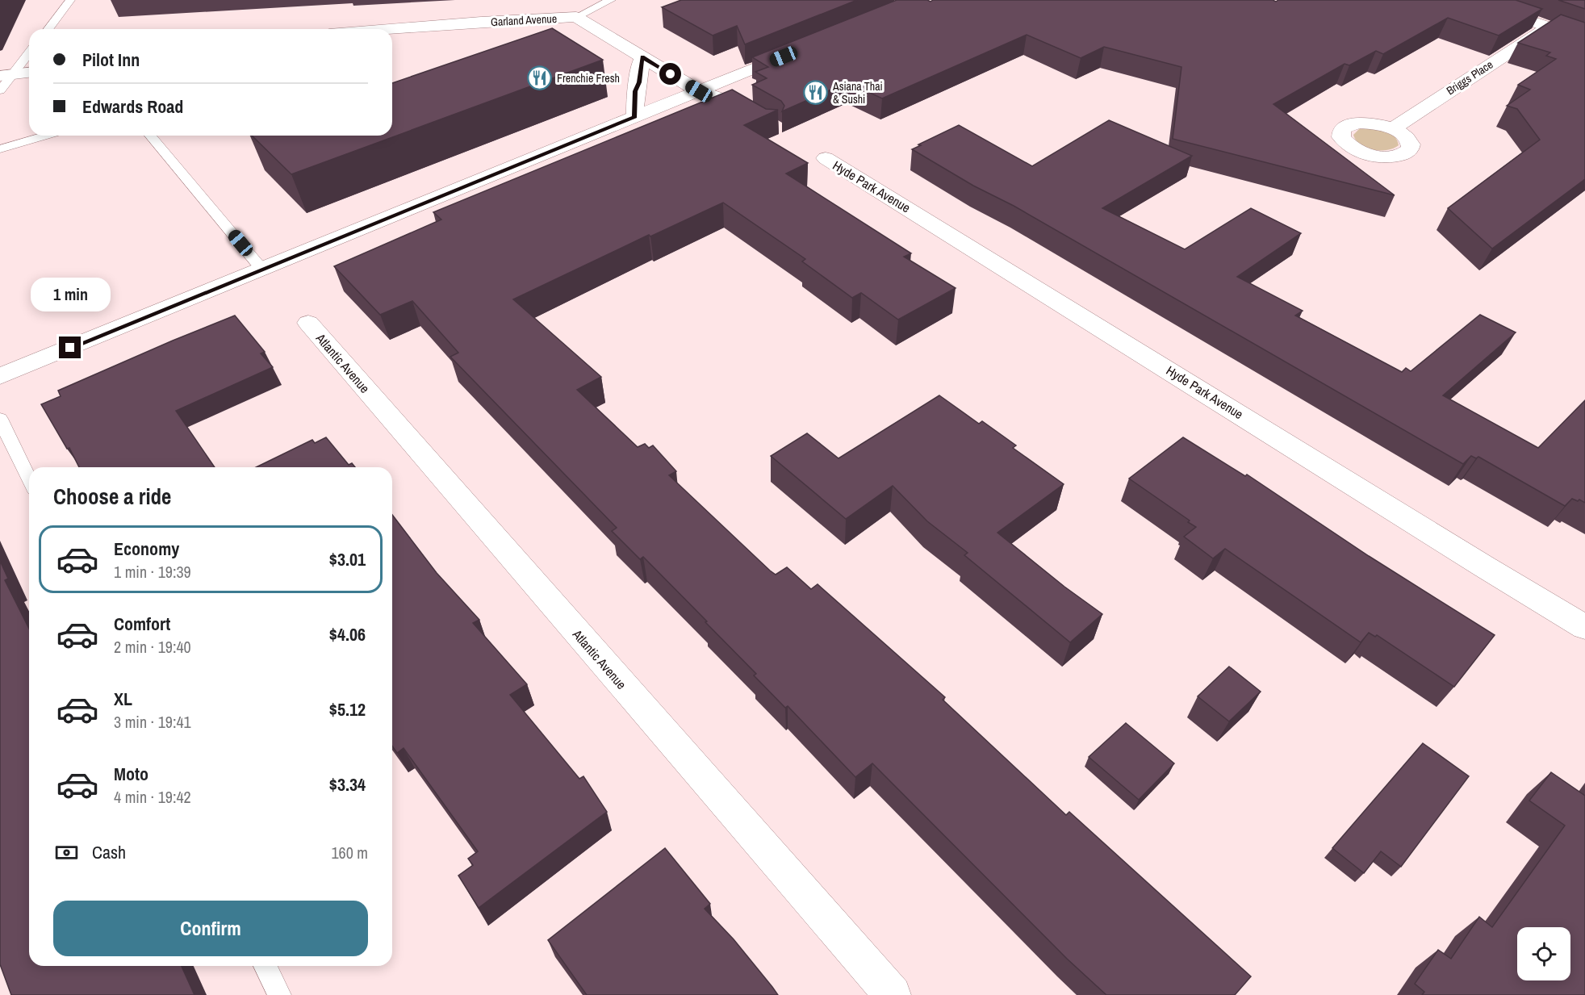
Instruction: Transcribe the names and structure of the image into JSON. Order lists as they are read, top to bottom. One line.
{"streets":{"street":["Garland Avenue","Briggs Place","Hyde Park Avenue","Atlantic Avenue"]},"places":{"restaurant":["Frenchie Fresh","Asiana Thai & Sushi"]},"page":{"banner":["Pilot Inn","Edwards Road"],"bubble":"1 min","heading":"Choose a ride","list":[{"name":"Economy","note":"1 min · 19:39","value":"$3.01"},{"name":"Comfort","note":"2 min · 19:40","value":"$4.06"},{"name":"XL","note":"3 min · 19:41","value":"$5.12"},{"name":"Moto","note":"4 min · 19:42","value":"$3.34"}],"pay":["Cash","160 m"],"buttons":"Confirm"}}
